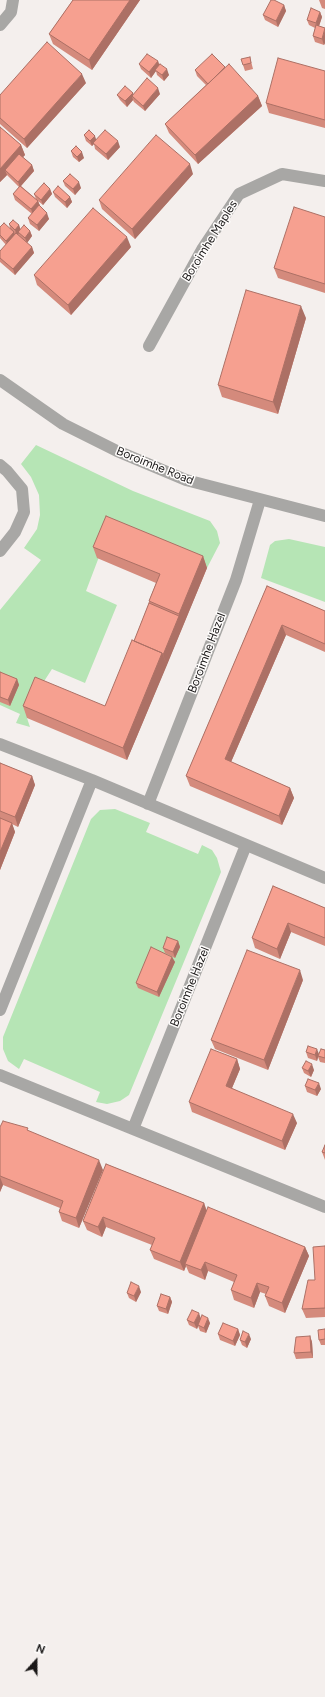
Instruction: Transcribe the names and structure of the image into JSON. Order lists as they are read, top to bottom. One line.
{"streets":{"street":["Boroimhe Maples","Boroimhe Road","Boroimhe Hazel"]},"crossings":[["Boroimhe Road","Boroimhe Hazel"]],"north":"top"}
